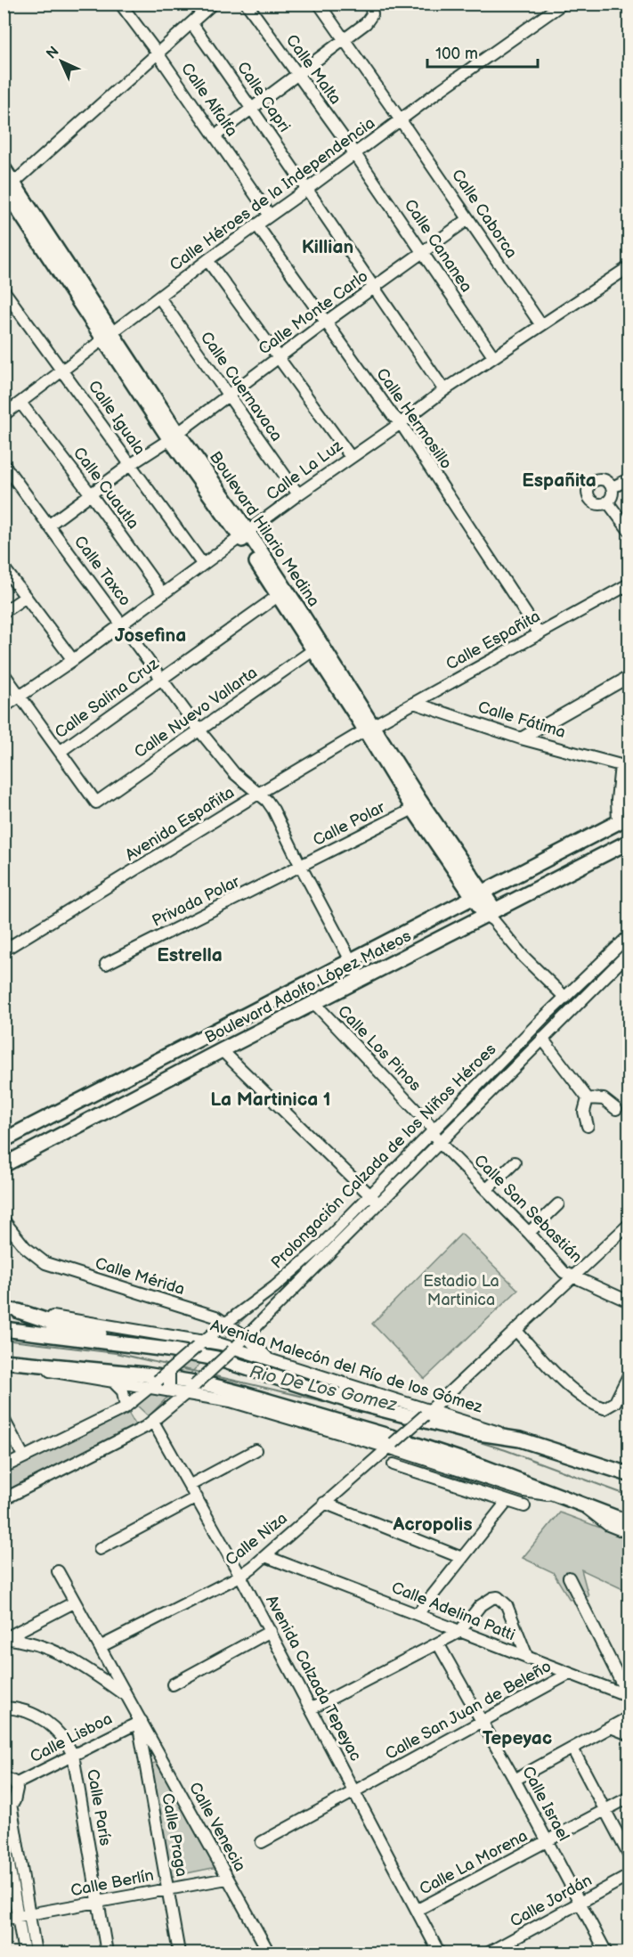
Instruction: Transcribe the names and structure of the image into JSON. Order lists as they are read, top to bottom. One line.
{"streets":{"main road":["Boulevard Hilario Medina","Boulevard Adolfo López Mateos","Avenida Malecón del Río de los Gómez"],"street":["Calle Malta","Calle Capri","Calle Alfalfa","Calle Héroes de la Independencia","Calle Caborca","Calle Cananea","Calle Monte Carlo","Calle Cuernavaca","Calle Iguala","Calle Hermosillo","Calle La Luz","Calle Cuautla","Calle Taxco","Calle Españita","Calle Salina Cruz","Calle Nuevo Vallarta","Calle Fátima","Avenida Españita","Calle Polar","Privada Polar","Calle Los Pinos","Prolongación Calzada de los Niños Héroes","Calle San Sebastián","Calle Mérida","Calle Niza","Calle Adelina Patti","Avenida Calzada Tepeyac","Calle San Juan de Beleño","Calle Lisboa","Calle Israel","Calle París","Calle Venecia","Calle Praga","Calle La Morena","Calle Berlín","Calle Jordán"]},"crossings":[["Calle Malta","Calle Héroes de la Independencia"],["Calle Malta","Calle Cananea"],["Calle Capri","Calle Héroes de la Independencia"],["Calle Capri","Calle Monte Carlo"],["Calle Capri","Calle La Luz"],["Calle Alfalfa","Calle Héroes de la Independencia"],["Calle Héroes de la Independencia","Calle Caborca"],["Calle Héroes de la Independencia","Calle Cananea"],["Calle Héroes de la Independencia","Calle Cuernavaca"],["Calle Héroes de la Independencia","Calle Iguala"],["Calle Héroes de la Independencia","Calle Hermosillo"],["Calle Héroes de la Independencia","Calle Cuautla"],["Calle Héroes de la Independencia","Boulevard Hilario Medina"],["Calle Caborca","Calle Monte Carlo"],["Calle Caborca","Calle La Luz"],["Calle Cananea","Calle Monte Carlo"],["Calle Cananea","Calle La Luz"],["Calle Monte Carlo","Calle Cuernavaca"],["Calle Monte Carlo","Calle Iguala"],["Calle Monte Carlo","Calle Hermosillo"],["Calle Monte Carlo","Calle Cuautla"],["Calle Monte Carlo","Boulevard Hilario Medina"],["Calle Monte Carlo","Calle Taxco"],["Calle Cuernavaca","Calle La Luz"],["Calle Iguala","Calle La Luz"],["Calle Hermosillo","Calle La Luz"],["Calle Hermosillo","Calle Españita"],["Calle La Luz","Calle Cuautla"],["Calle La Luz","Boulevard Hilario Medina"],["Calle La Luz","Calle Taxco"],["Boulevard Hilario Medina","Calle Españita"],["Boulevard Hilario Medina","Calle Salina Cruz"],["Boulevard Hilario Medina","Calle Nuevo Vallarta"],["Boulevard Hilario Medina","Avenida Españita"],["Boulevard Hilario Medina","Calle Polar"],["Boulevard Hilario Medina","Boulevard Adolfo López Mateos"],["Calle Taxco","Calle Salina Cruz"],["Calle Taxco","Calle Nuevo Vallarta"],["Calle Taxco","Avenida Españita"],["Calle Taxco","Calle Polar"],["Calle Taxco","Privada Polar"],["Calle Taxco","Boulevard Adolfo López Mateos"],["Calle Españita","Calle Fátima"],["Calle Españita","Avenida Españita"],["Calle Salina Cruz","Calle Nuevo Vallarta"],["Calle Polar","Privada Polar"],["Boulevard Adolfo López Mateos","Calle Los Pinos"],["Calle Los Pinos","Prolongación Calzada de los Niños Héroes"],["Calle Los Pinos","Calle San Sebastián"],["Prolongación Calzada de los Niños Héroes","Calle San Sebastián"],["Prolongación Calzada de los Niños Héroes","Calle Mérida"],["Prolongación Calzada de los Niños Héroes","Avenida Malecón del Río de los Gómez"],["Prolongación Calzada de los Niños Héroes","Avenida Calzada Tepeyac"],["Calle San Sebastián","Calle Niza"],["Calle Mérida","Avenida Malecón del Río de los Gómez"],["Avenida Malecón del Río de los Gómez","Calle Niza"],["Calle Niza","Calle Adelina Patti"],["Calle Niza","Avenida Calzada Tepeyac"],["Calle Niza","Calle Venecia"],["Calle Adelina Patti","Calle San Juan de Beleño"],["Avenida Calzada Tepeyac","Calle San Juan de Beleño"],["Avenida Calzada Tepeyac","Calle La Morena"],["Calle San Juan de Beleño","Calle Israel"],["Calle Lisboa","Calle París"],["Calle Lisboa","Calle Venecia"],["Calle Lisboa","Calle Praga"],["Calle Israel","Calle La Morena"],["Calle Israel","Calle Jordán"],["Calle París","Calle Berlín"],["Calle Venecia","Calle Praga"],["Calle Venecia","Calle Berlín"],["Calle Praga","Calle Berlín"]],"districts":["Killian","Españita","Josefina","Estrella","La Martinica 1","Acropolis","Tepeyac"],"water":["Rio De Los Gomez"],"parks":["Estadio La Martinica"],"scale_bar":"100 m","north":"top left"}
